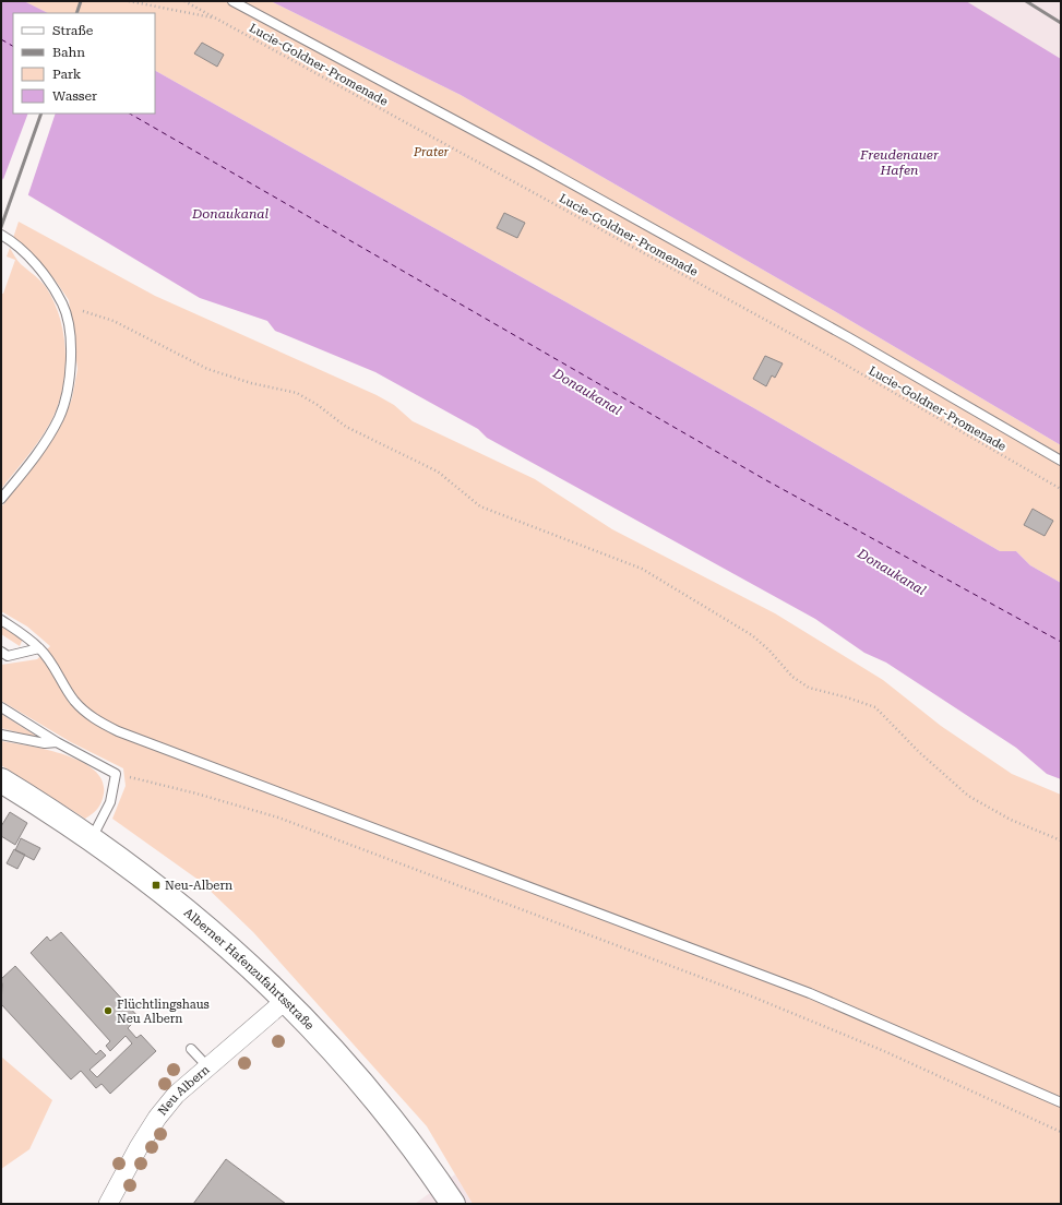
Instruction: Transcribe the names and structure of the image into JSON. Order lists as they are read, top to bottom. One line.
{"streets":{"main road":["Alberner Hafenzufahrtsstraße"],"street":["Neu Albern"],"path":["Lucie-Goldner-Promenade"]},"crossings":[["Alberner Hafenzufahrtsstraße","Neu Albern"]],"water":["Freudenauer Hafen","Donaukanal"],"parks":["Prater"],"places":{"transit":["Neu-Albern"],"other":["Flüchtlingshaus Neu Albern"]},"legend":["Straße","Bahn","Park","Wasser"]}
